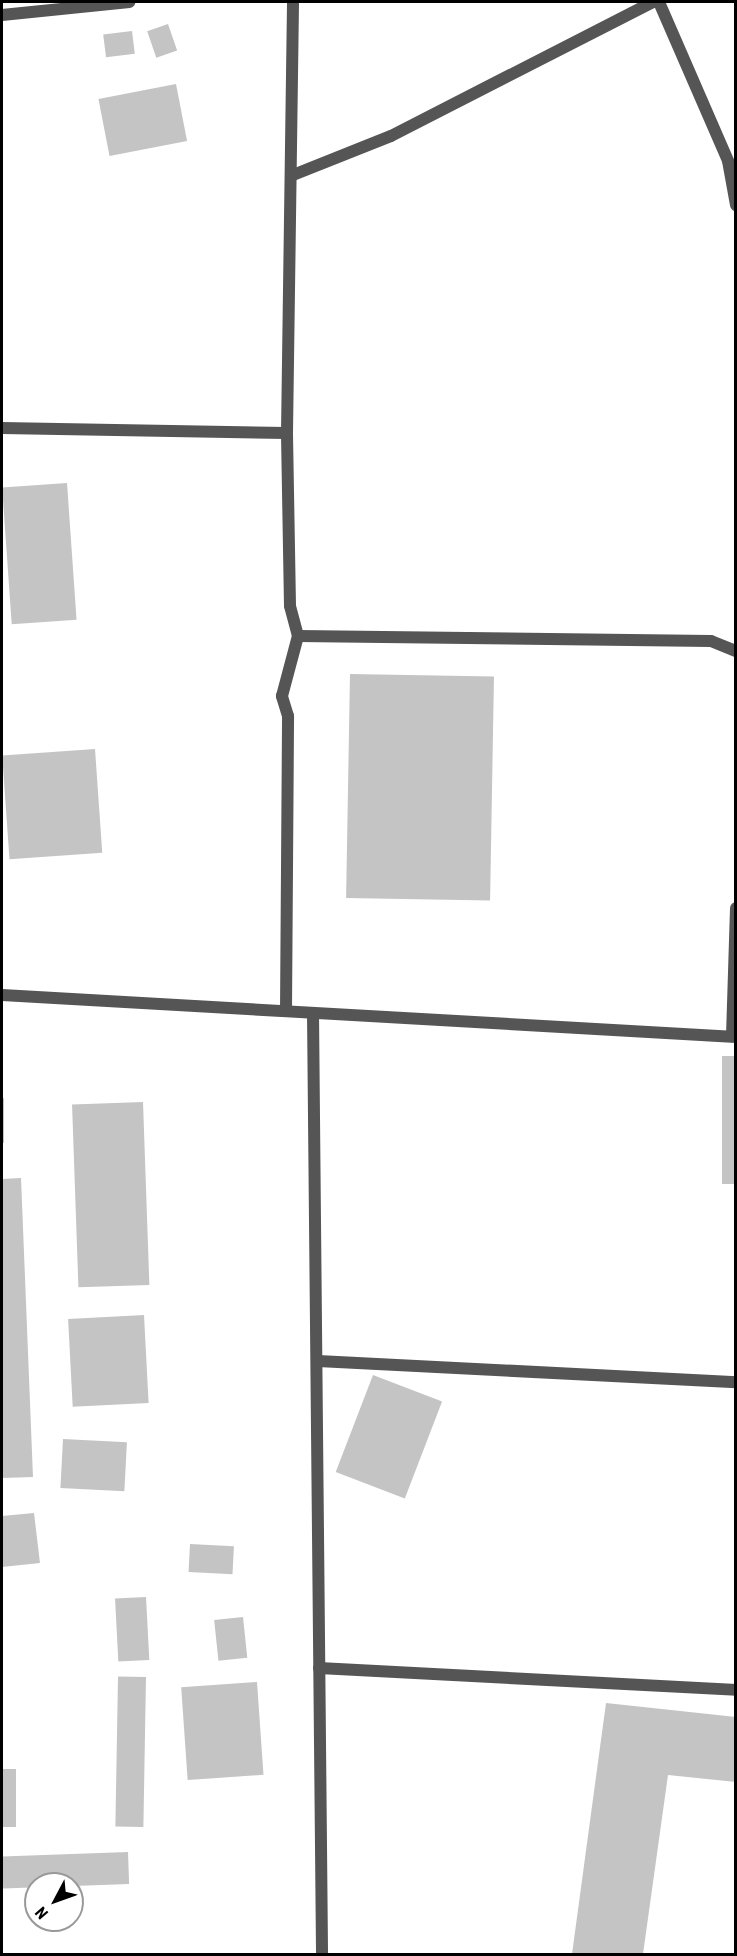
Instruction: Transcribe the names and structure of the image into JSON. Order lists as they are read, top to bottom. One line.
{"north":"bottom left"}
